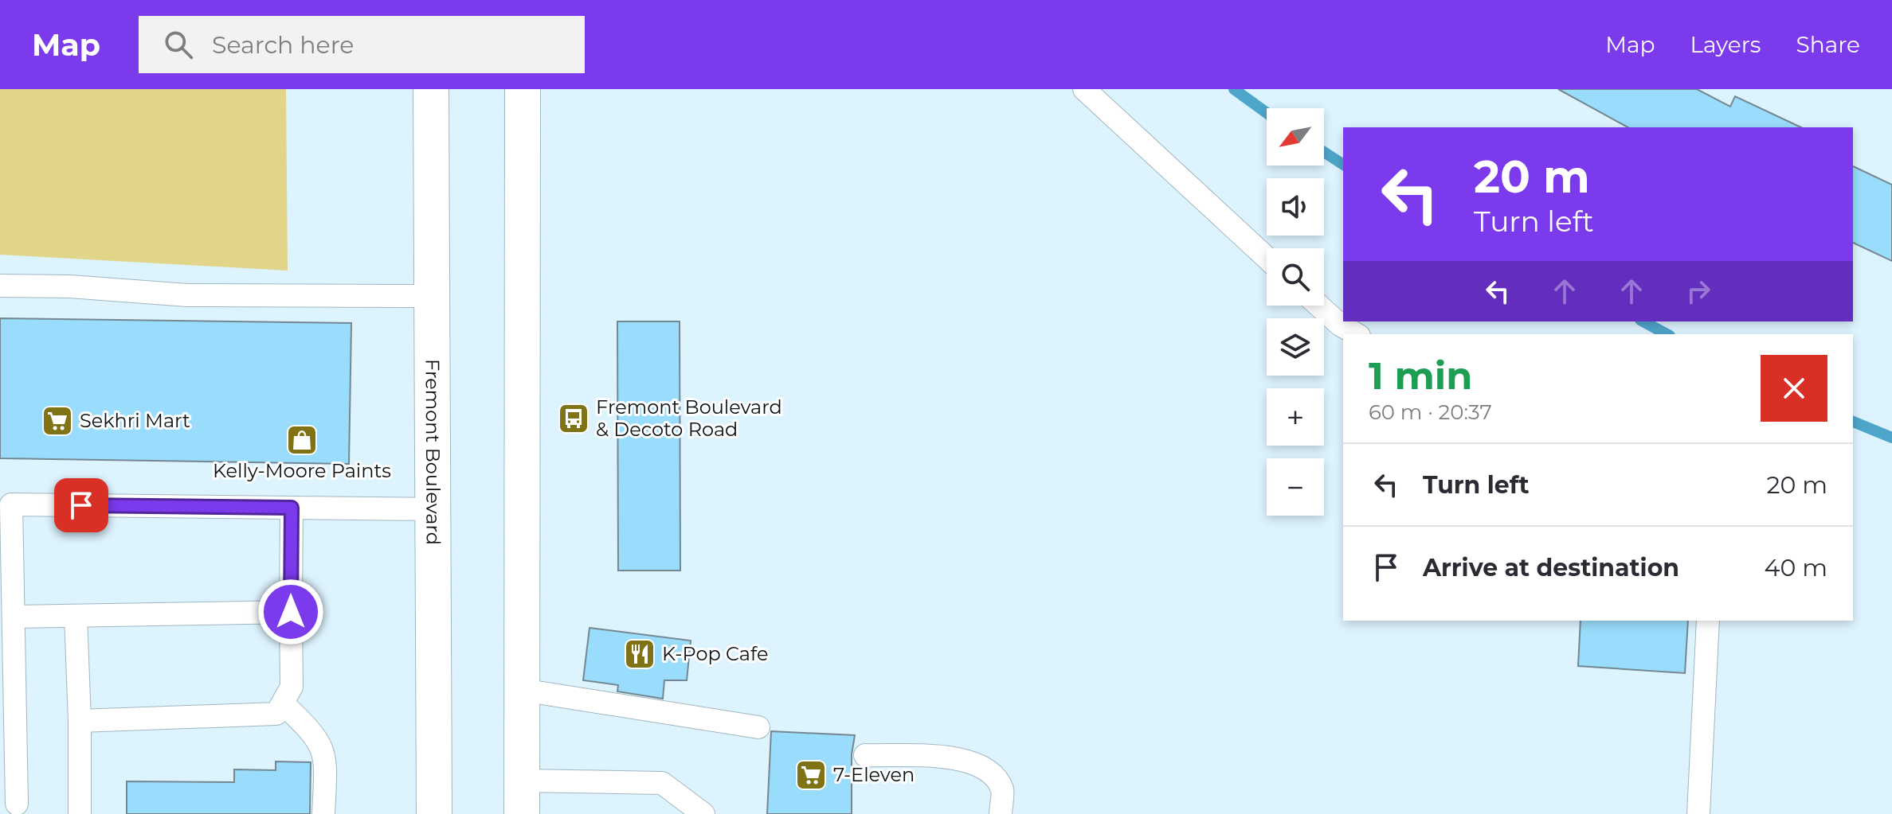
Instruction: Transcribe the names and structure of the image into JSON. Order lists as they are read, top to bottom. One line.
{"streets":{"main road":["Fremont Boulevard"]},"places":{"bus stop":["Fremont Boulevard & Decoto Road"],"supermarket":["Sekhri Mart","7-Eleven"],"shop":["Kelly-Moore Paints"],"restaurant":["K-Pop Cafe"]},"north":"bottom left","page":{"header":"Map","search":"Search here","nav":["Map","Layers","Share"],"map_buttons":["+","−"],"turn":["20 m","Turn left"],"heading":["1 min","60 m · 20:37"],"list":[{"name":"Turn left","value":"20 m"},{"name":"Arrive at destination","value":"40 m"}]}}
